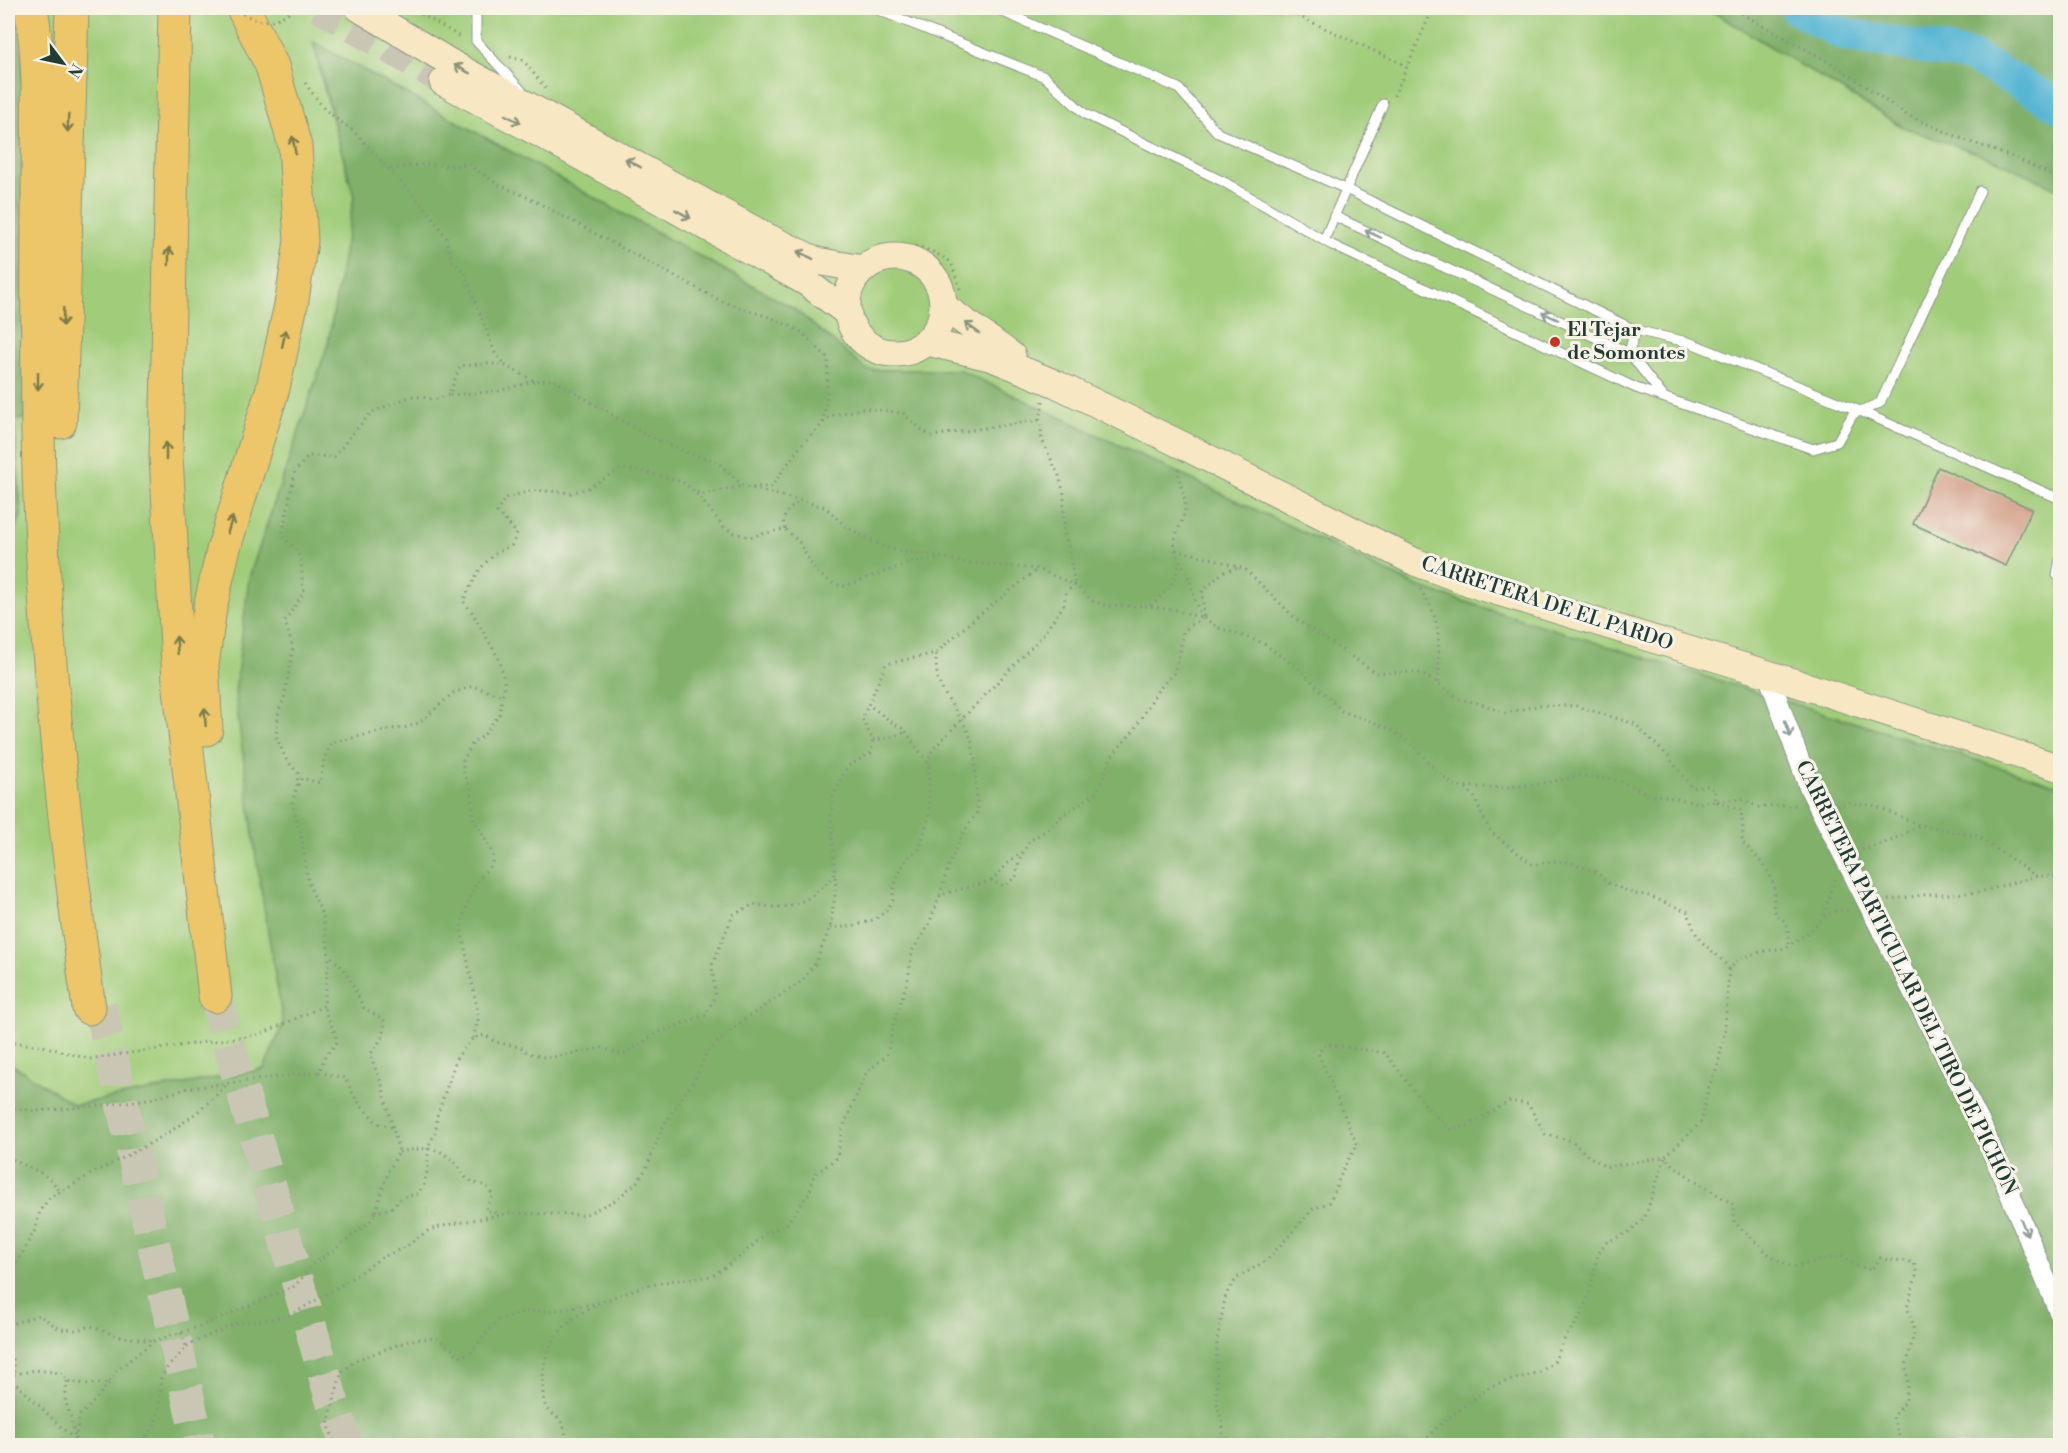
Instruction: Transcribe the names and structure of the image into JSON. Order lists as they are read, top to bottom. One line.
{"streets":{"street":["CARRETERA DE EL PARDO","CARRETERA PARTICULAR DEL TIRO DE PICHÓN"]},"crossings":[["CARRETERA DE EL PARDO","CARRETERA PARTICULAR DEL TIRO DE PICHÓN"]],"one_way":["CARRETERA PARTICULAR DEL TIRO DE PICHÓN"],"places":["El Tejar de Somontes"],"north":"bottom right"}
